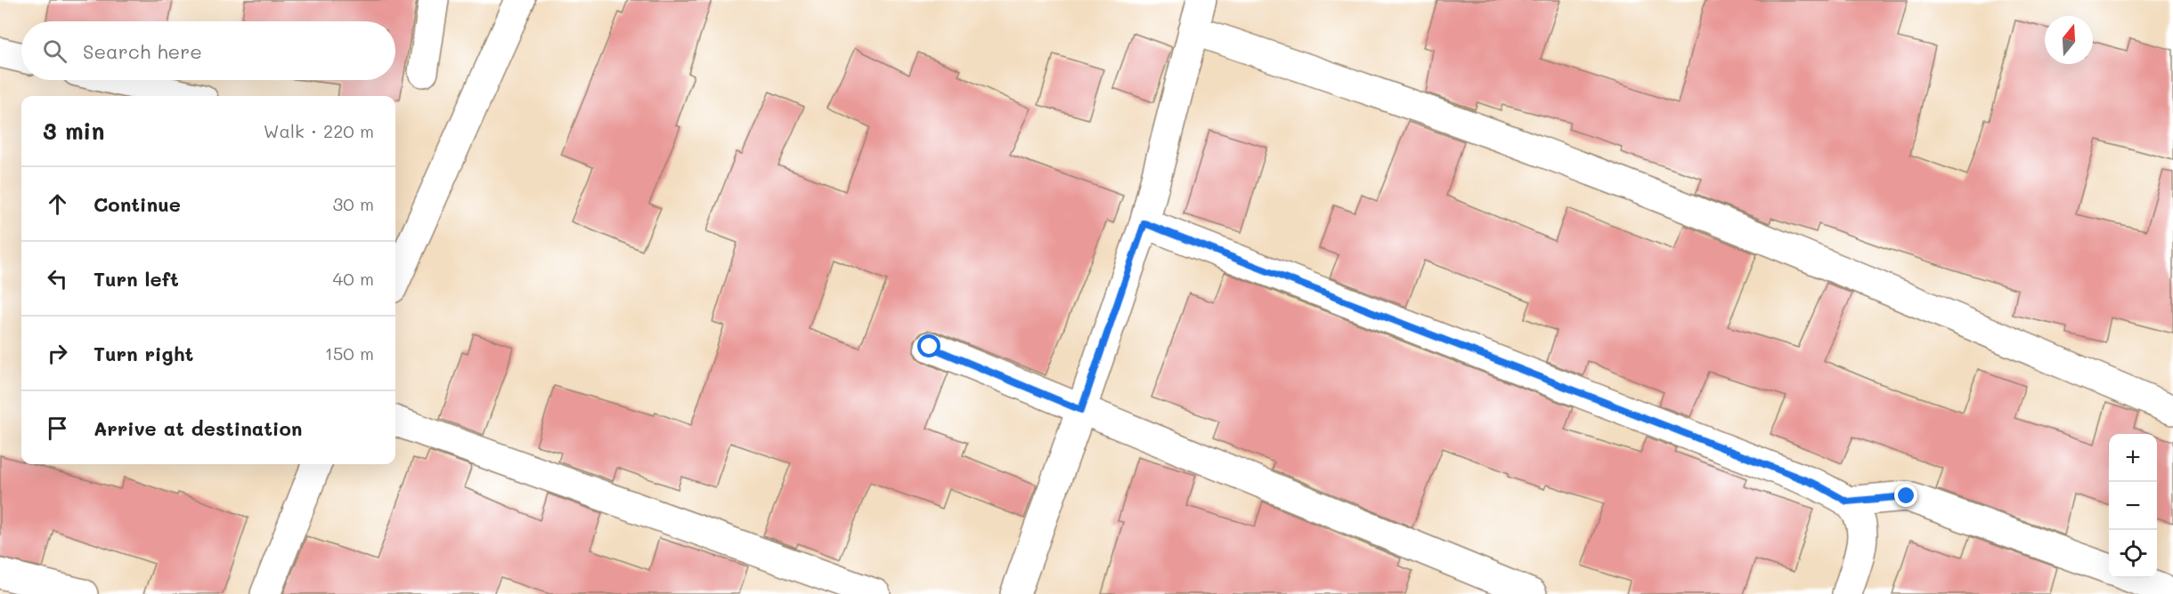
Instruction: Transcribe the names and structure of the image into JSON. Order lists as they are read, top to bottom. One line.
{"north":"top","page":{"search":"Search here","heading":["3 min","Walk · 220 m"],"list":[["Continue","30 m"],["Turn left","40 m"],["Turn right","150 m"],"Arrive at destination"],"map_buttons":["+","−"]}}
